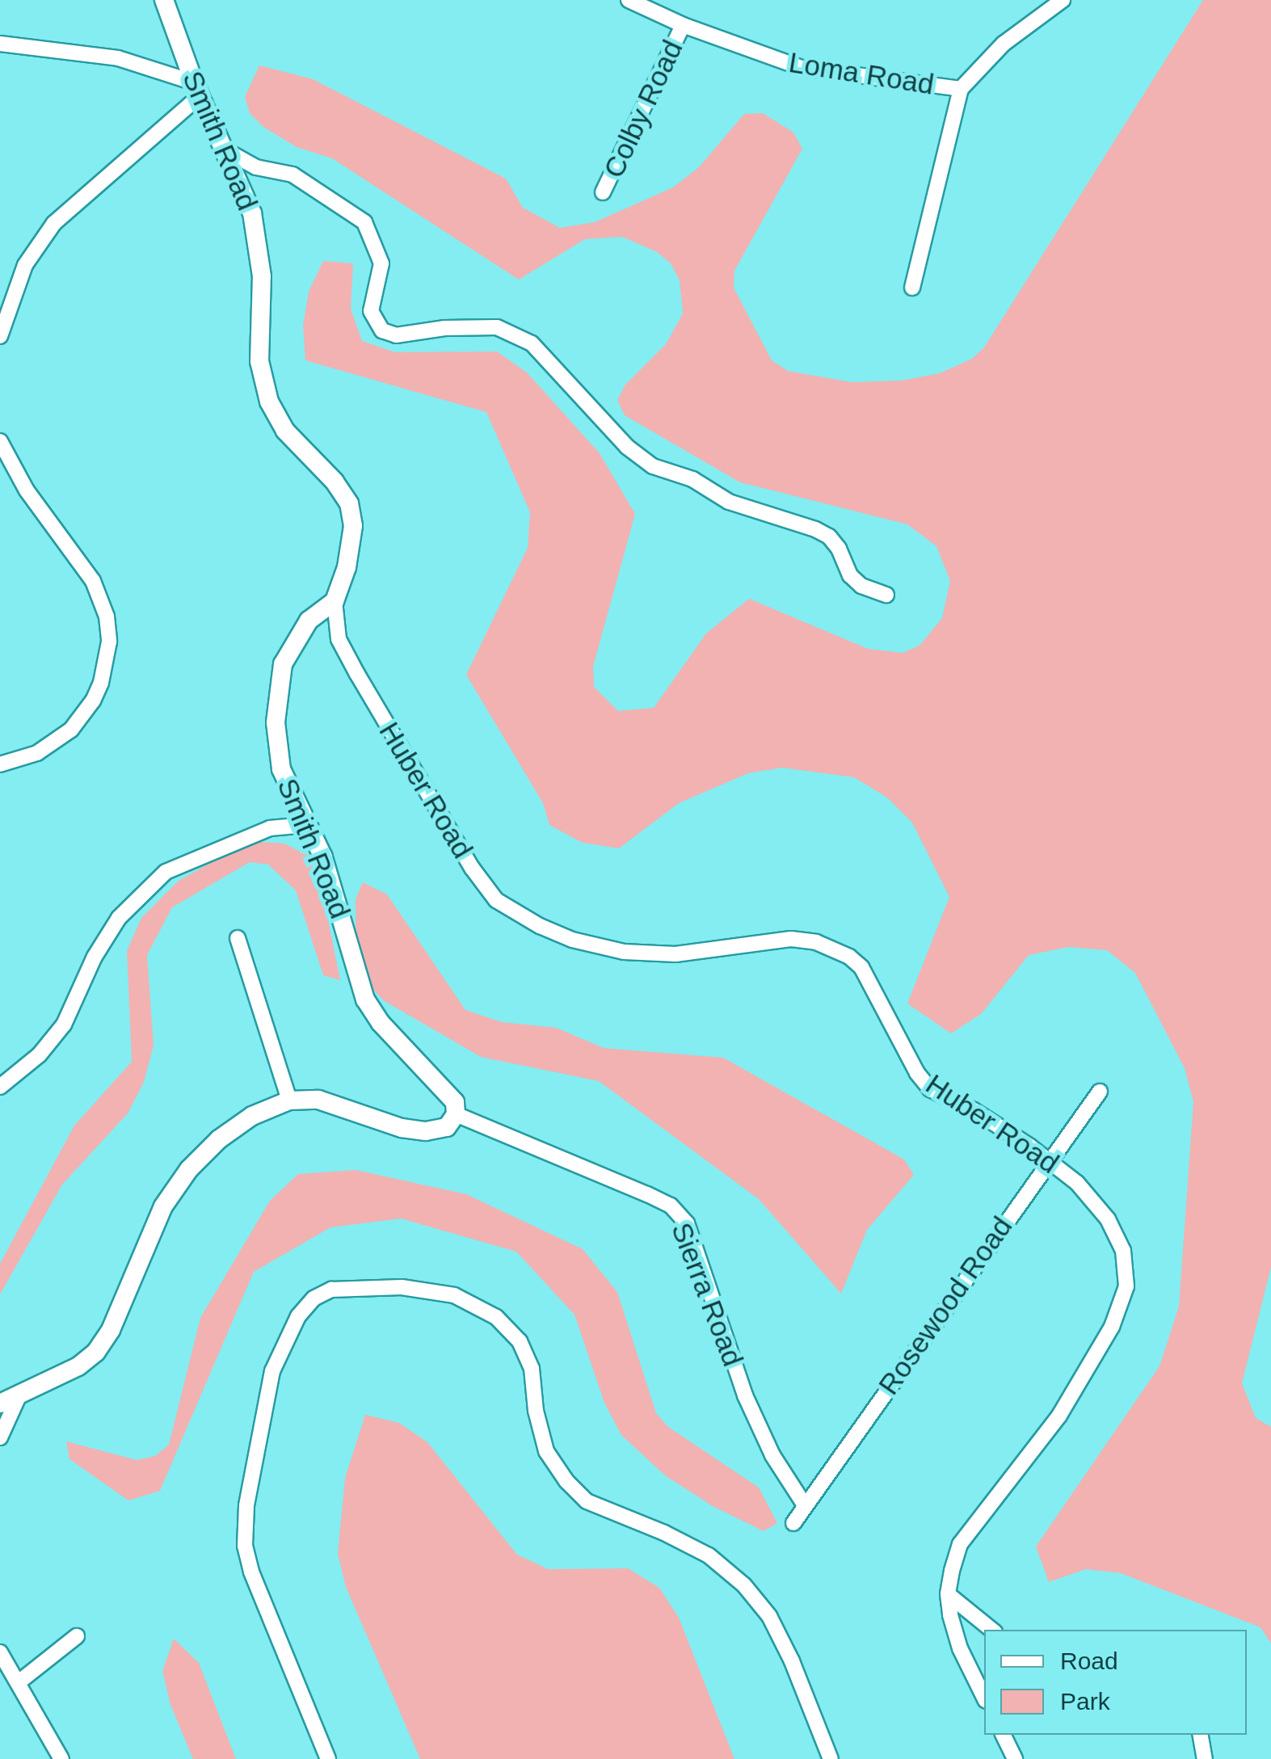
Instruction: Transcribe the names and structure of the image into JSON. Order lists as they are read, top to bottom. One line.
{"streets":{"street":["Loma Road","Colby Road","Smith Road","Huber Road","Sierra Road","Rosewood Road"]},"crossings":[["Loma Road","Colby Road"],["Smith Road","Huber Road"],["Smith Road","Sierra Road"],["Huber Road","Rosewood Road"],["Sierra Road","Rosewood Road"]],"legend":["Road","Park"]}
